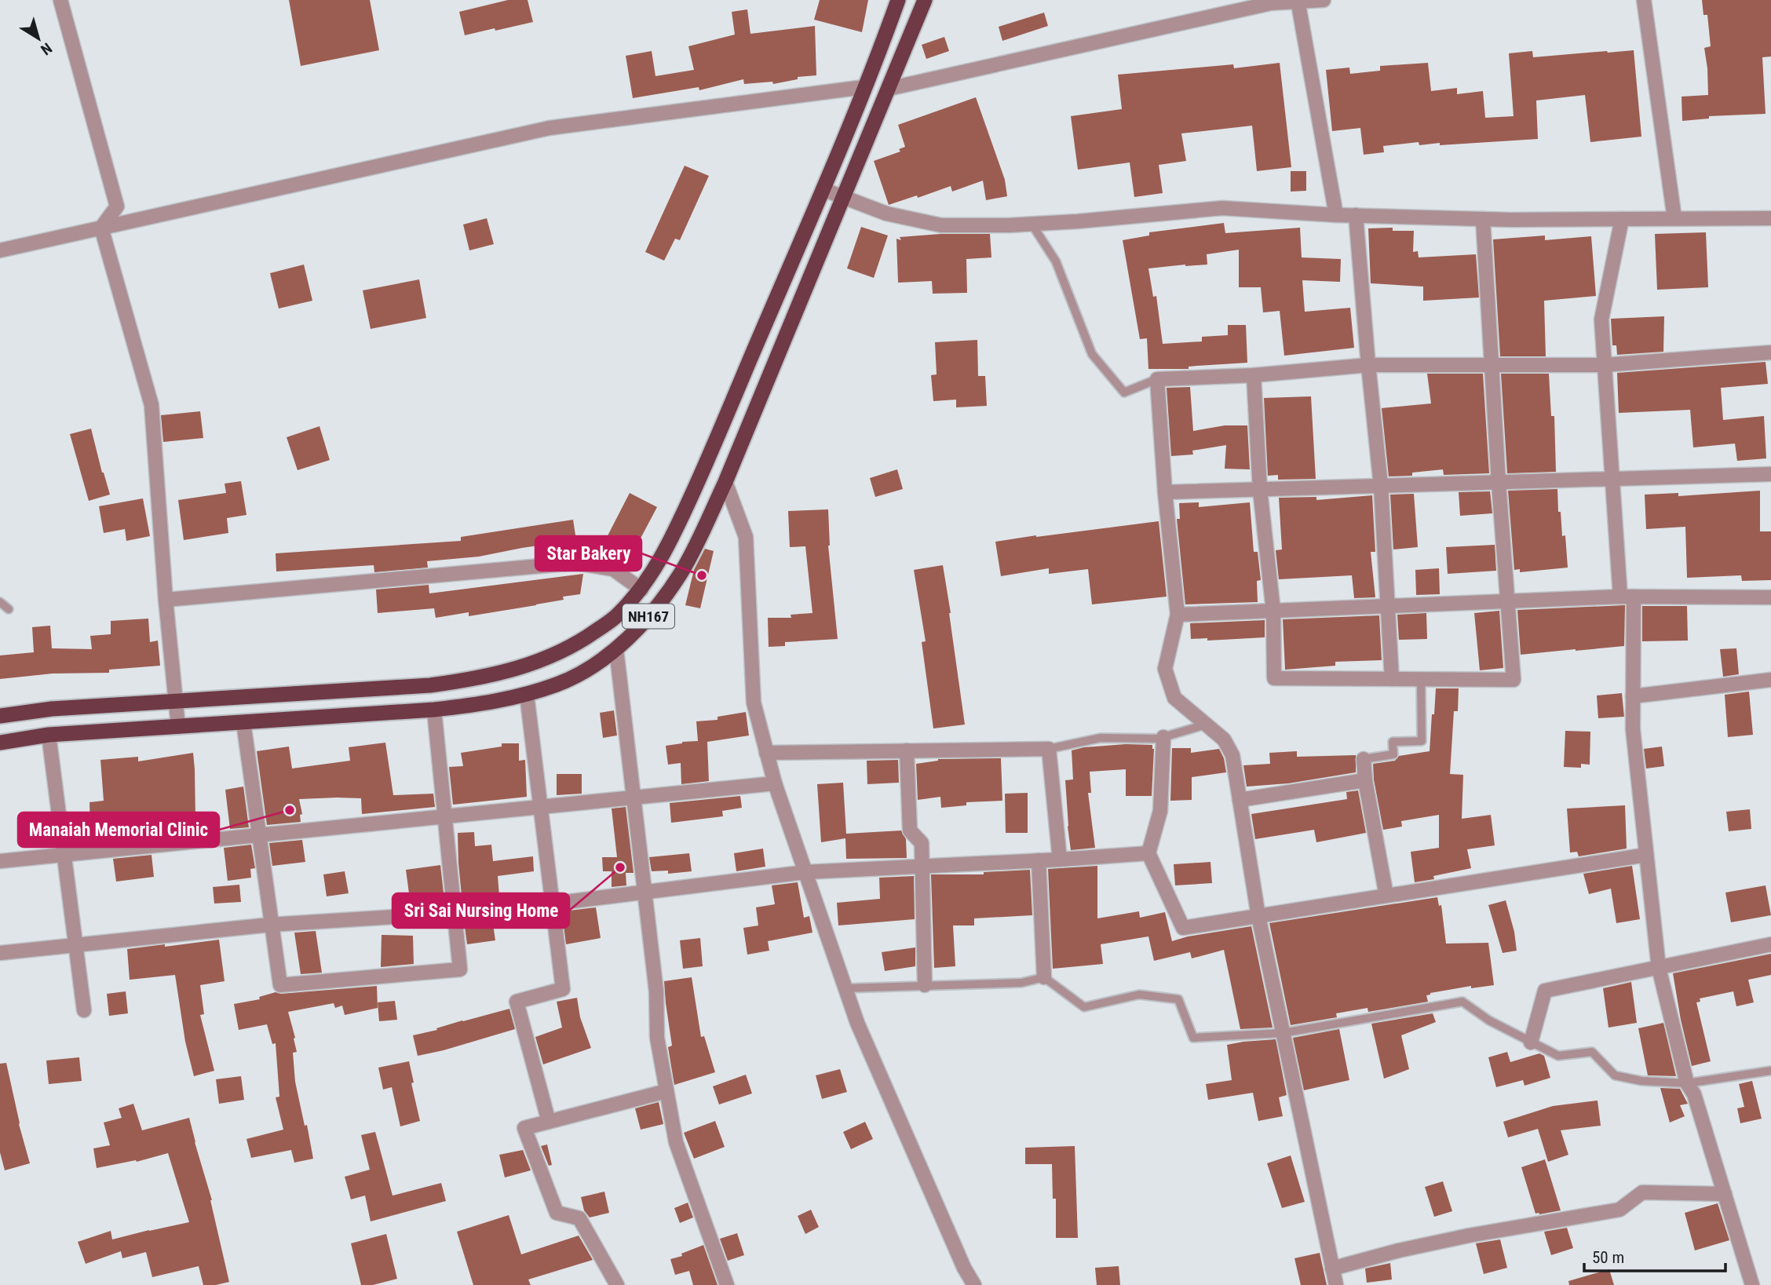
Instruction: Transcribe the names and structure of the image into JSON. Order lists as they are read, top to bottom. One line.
{"streets":{"highway":["NH167"]},"places":["Star Bakery","Manaiah Memorial Clinic","Sri Sai Nursing Home"],"scale_bar":"50 m","north":"bottom right"}
